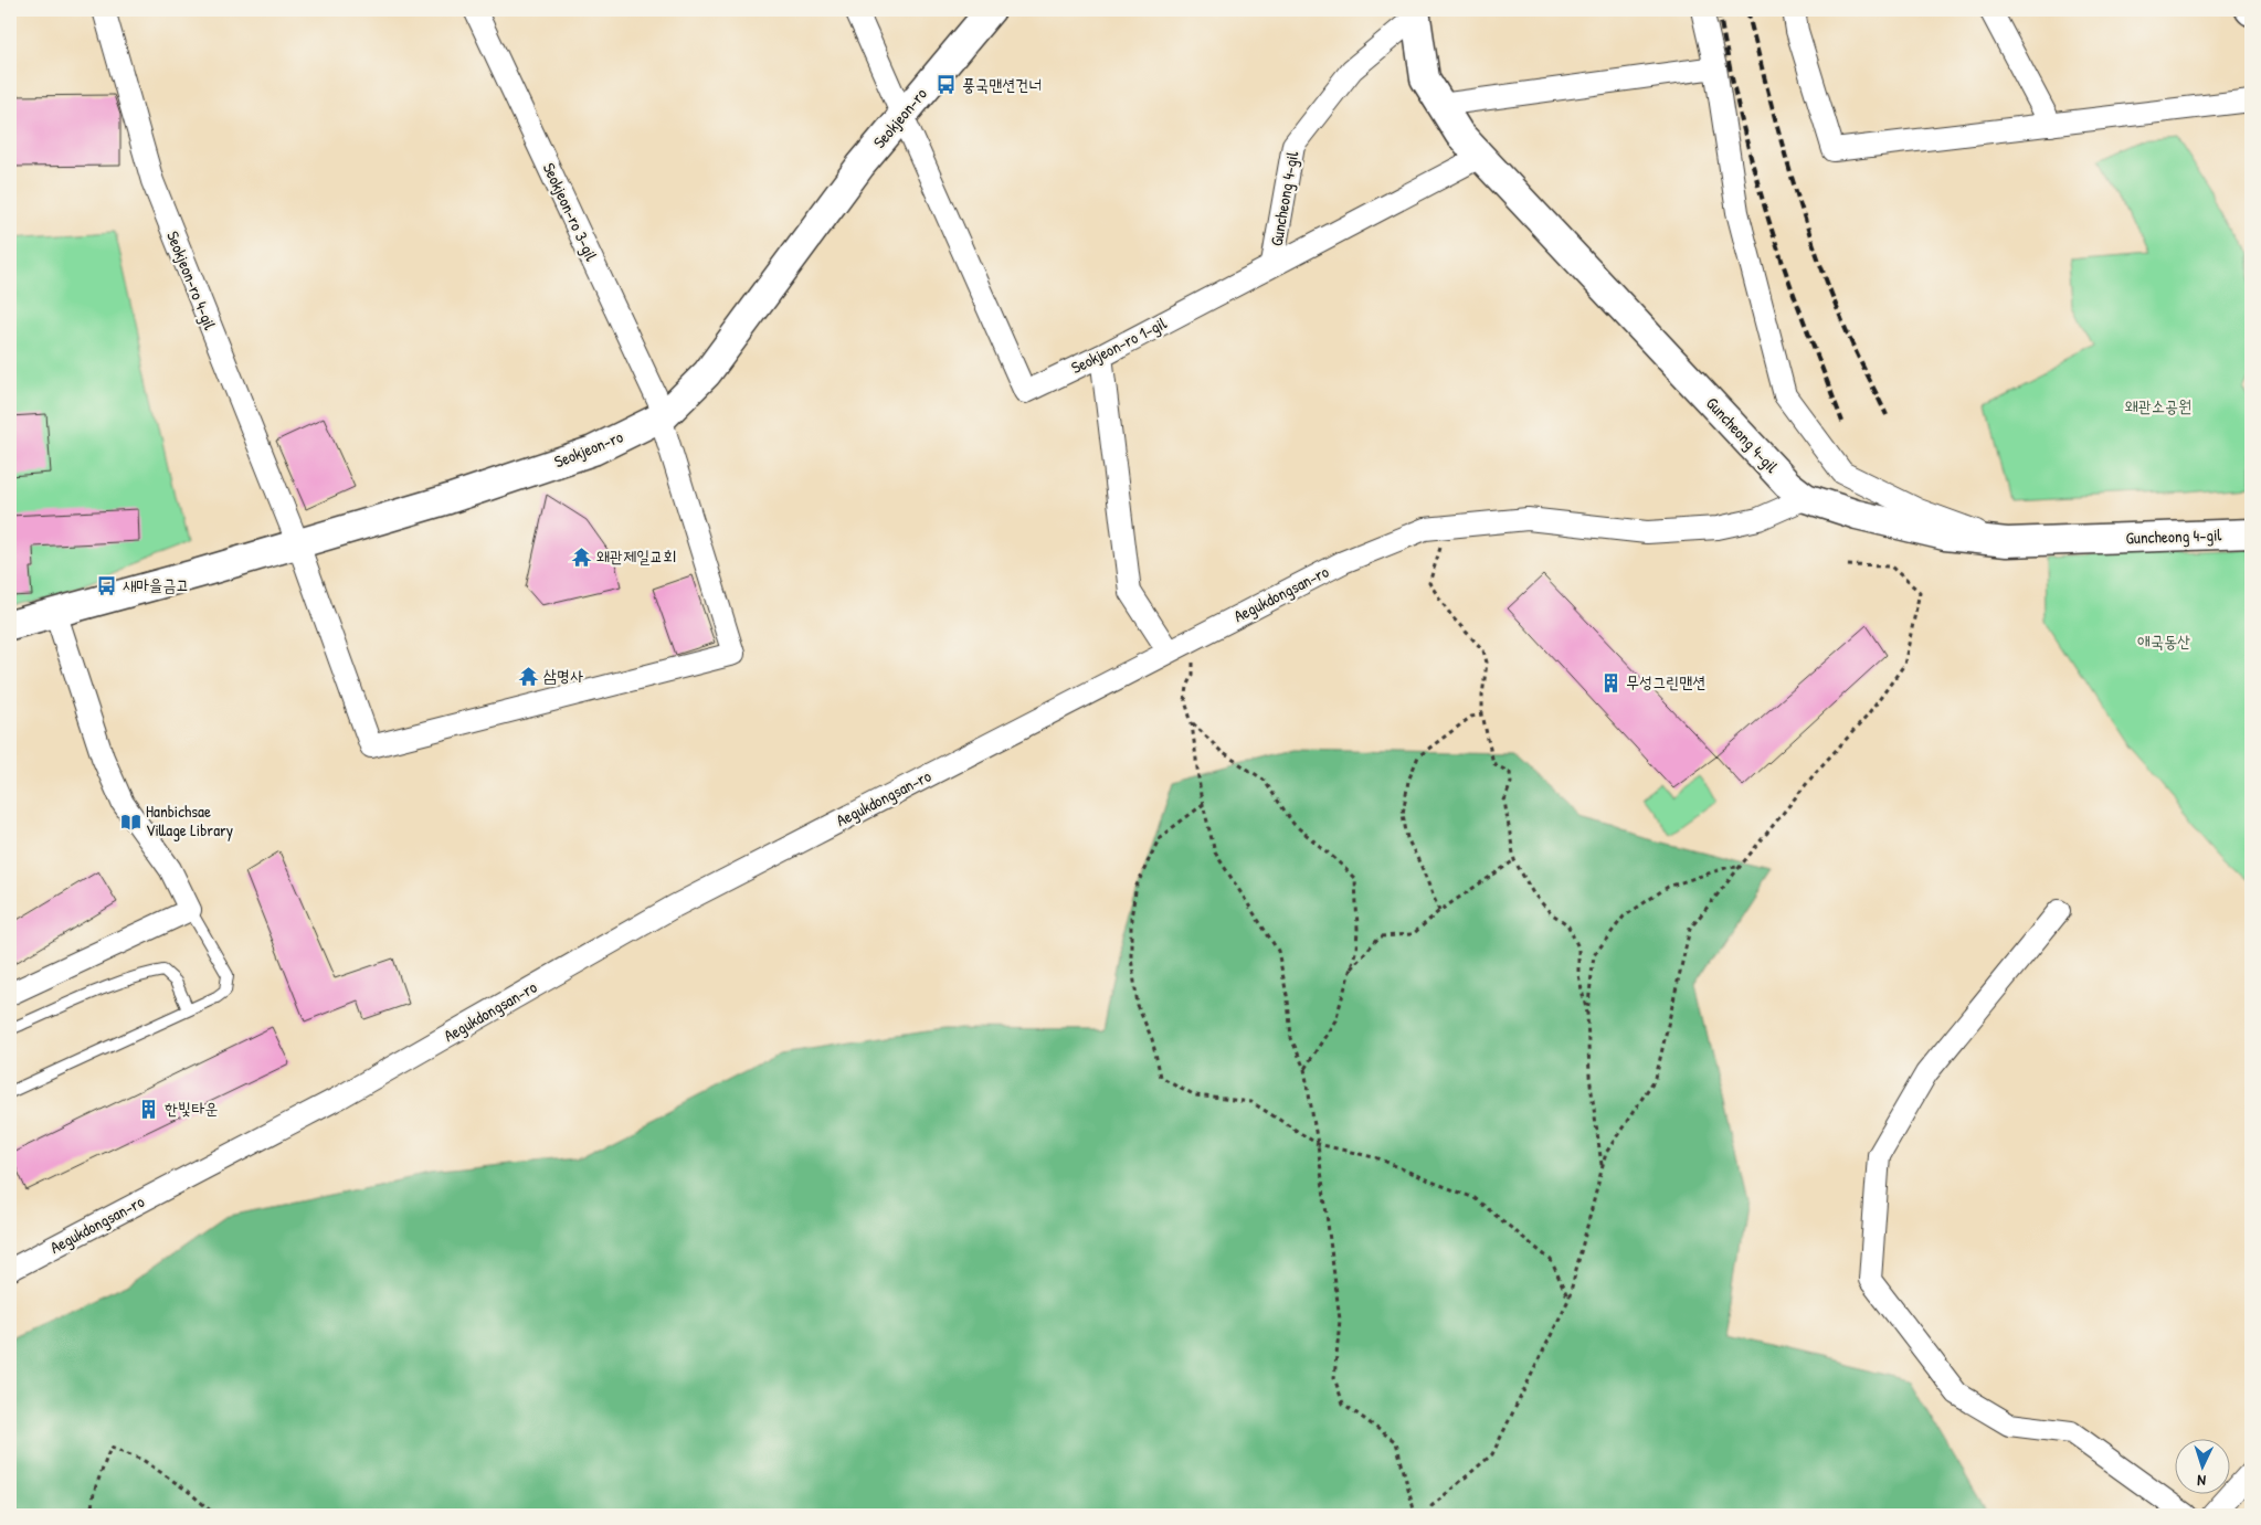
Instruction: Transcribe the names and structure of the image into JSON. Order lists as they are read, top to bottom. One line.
{"streets":{"street":["Seokjeon-ro","Guncheong 4-gil","Seokjeon-ro 3-gil","Seokjeon-ro 4-gil","Seokjeon-ro 1-gil","Aegukdongsan-ro"]},"crossings":[["Seokjeon-ro","Seokjeon-ro 3-gil"],["Seokjeon-ro","Seokjeon-ro 4-gil"],["Seokjeon-ro","Seokjeon-ro 1-gil"],["Guncheong 4-gil","Seokjeon-ro 1-gil"],["Guncheong 4-gil","Aegukdongsan-ro"],["Seokjeon-ro 3-gil","Seokjeon-ro 4-gil"]],"parks":["왜관소공원","애국동산"],"places":{"bus stop":["풍국맨션건너","새마을금고"],"temple":["왜관제일교회","삼명사"],"building":["무성그린맨션","한빛타운"],"library":["Hanbichsae Village Library"]},"north":"bottom"}
